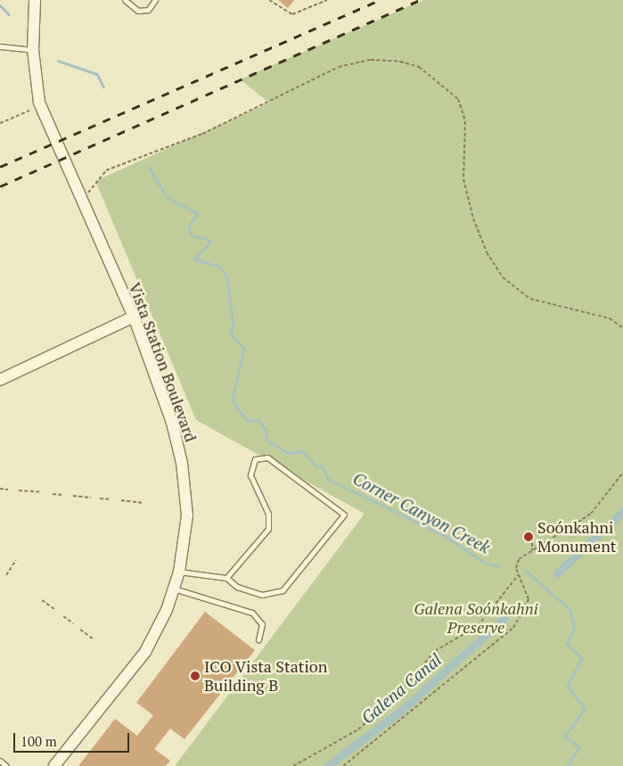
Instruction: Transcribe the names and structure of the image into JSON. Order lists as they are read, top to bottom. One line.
{"streets":{"street":["Vista Station Boulevard"]},"water":["Corner Canyon Creek","Galena Canal"],"parks":["Galena Soónkahni Preserve"],"places":["Soónkahni Monument","ICO Vista Station Building B"],"scale_bar":"100 m"}
